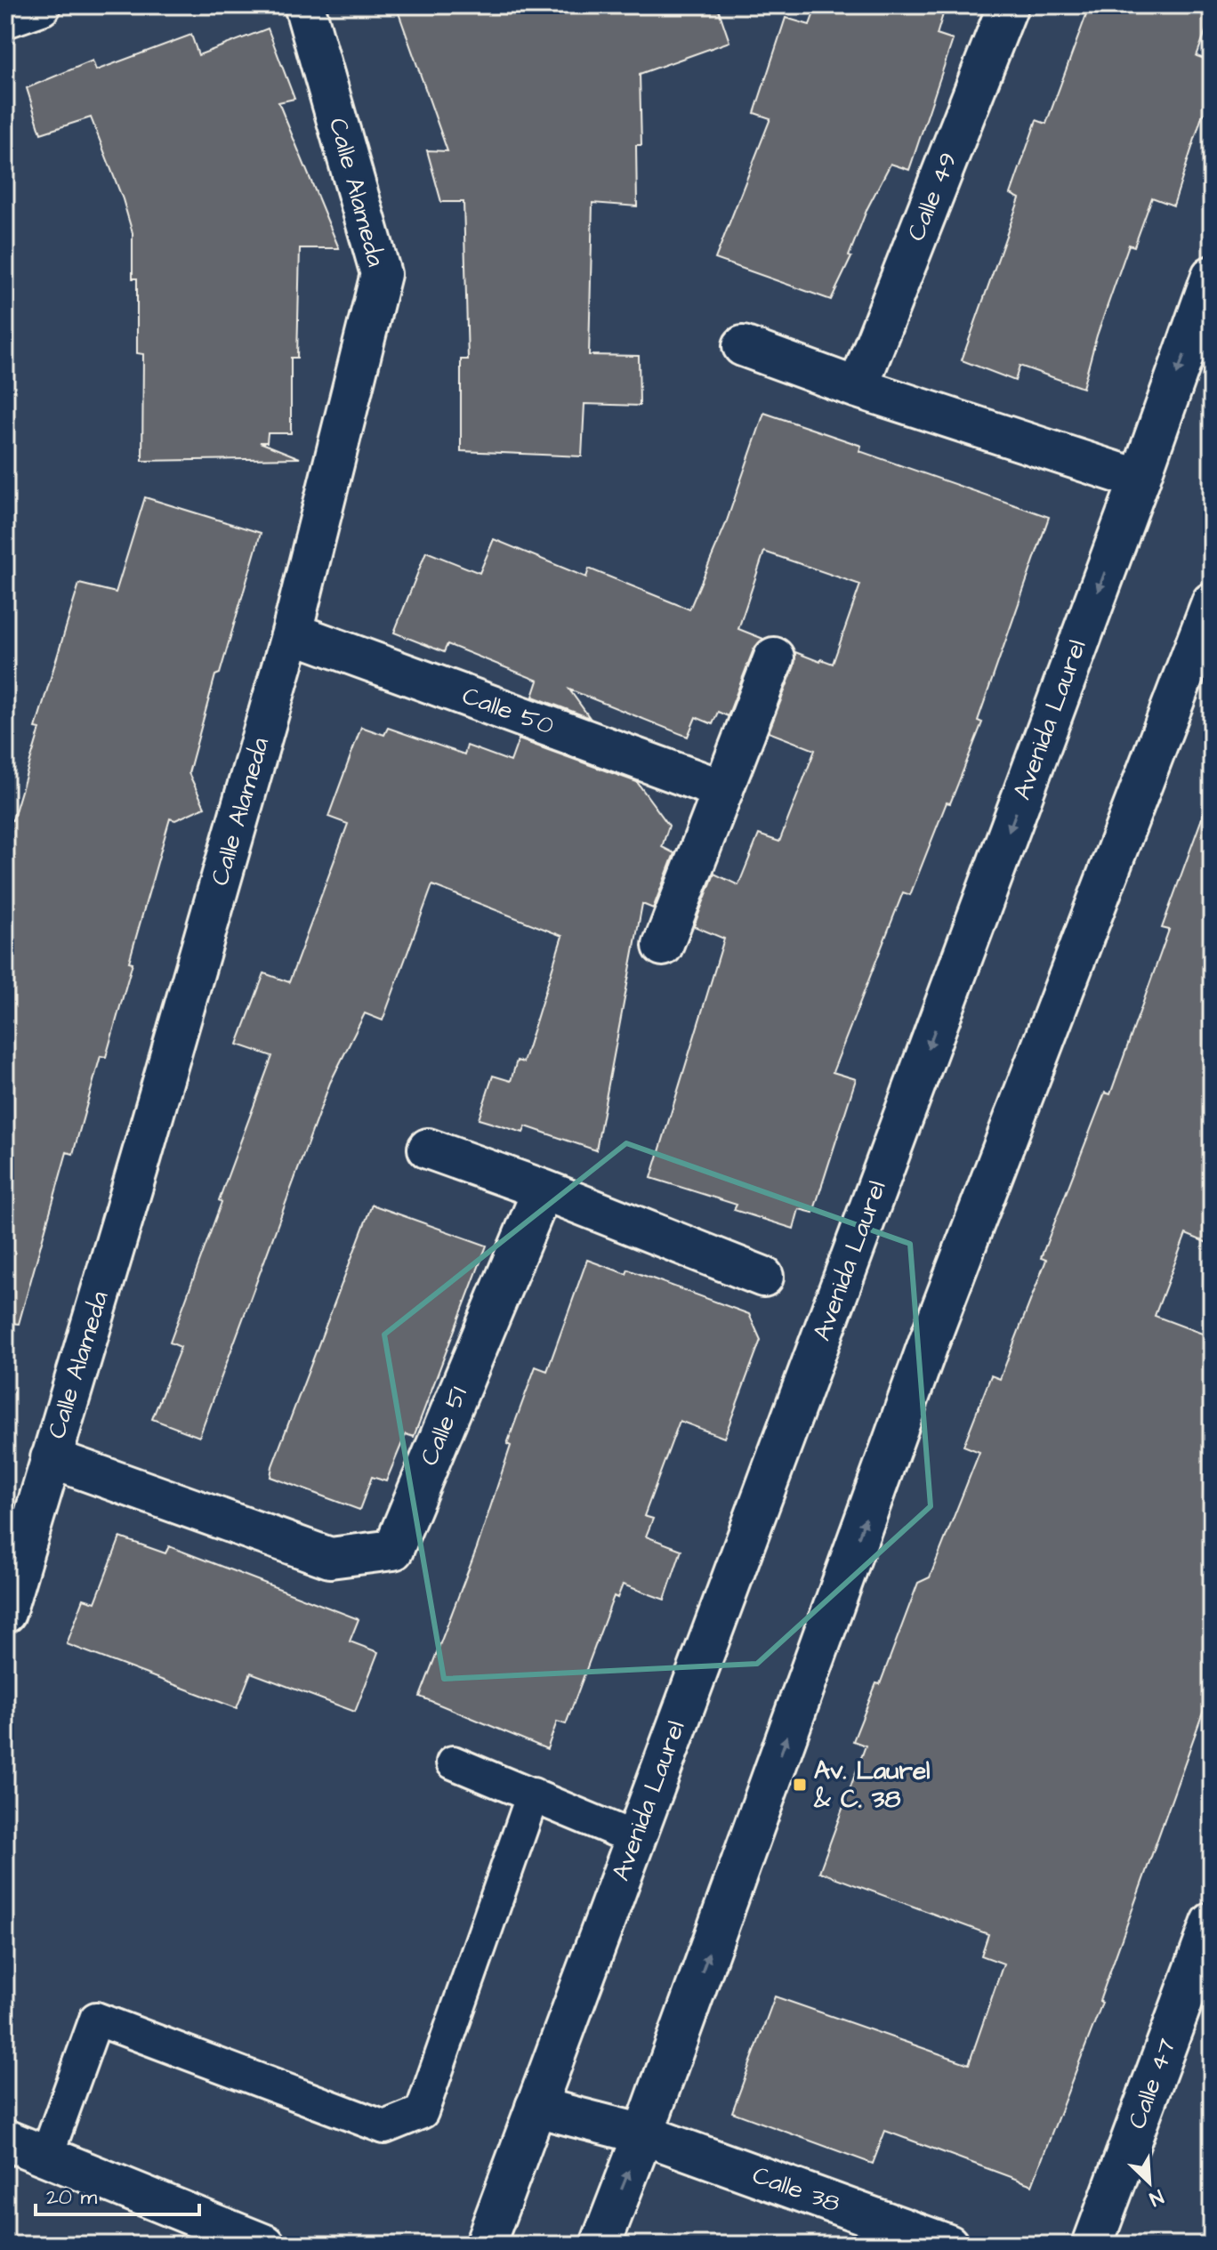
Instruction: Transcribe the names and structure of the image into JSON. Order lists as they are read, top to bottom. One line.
{"streets":{"street":["Calle Alameda","Calle 49","Calle 50","Avenida Laurel","Calle 51","Calle 47","Calle 38"]},"crossings":[["Calle Alameda","Calle 50"],["Calle Alameda","Calle 51"],["Avenida Laurel","Calle 38"]],"places":{"transit":["Av. Laurel & C. 38"]},"scale_bar":"20 m","north":"bottom right"}
